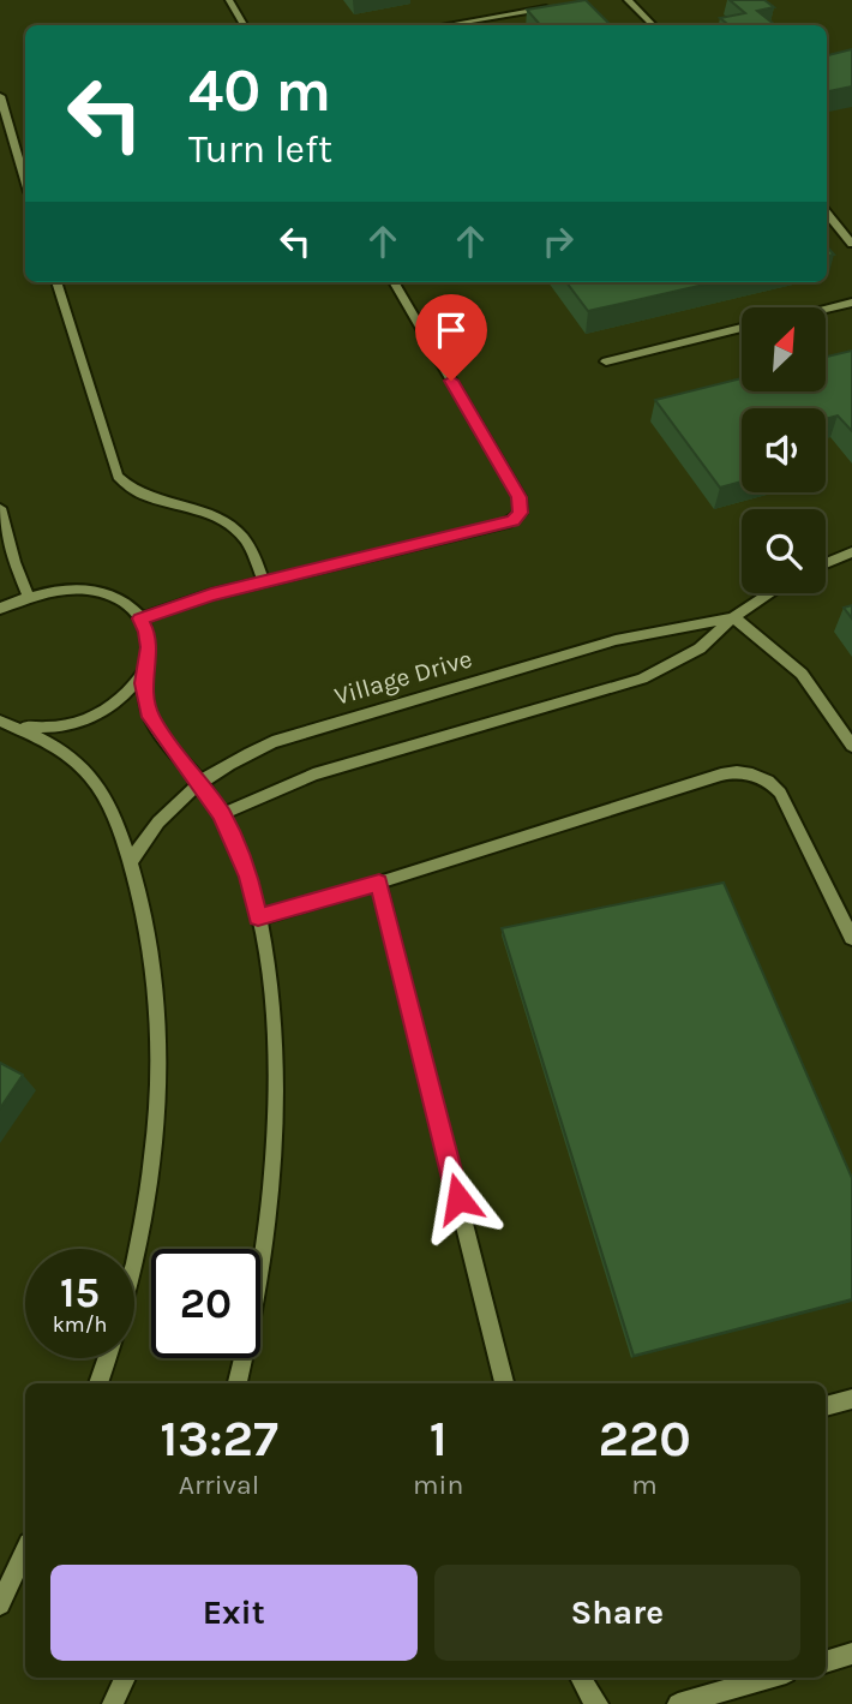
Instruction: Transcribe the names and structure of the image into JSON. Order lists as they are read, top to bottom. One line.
{"streets":{"street":["Village Drive"]},"north":"top right","page":{"turn":["40 m","Turn left"],"speed":"15 km/h","limit":"20","eta":["13:27","Arrival","1","min","220","m"],"buttons":["Exit","Share"]}}
